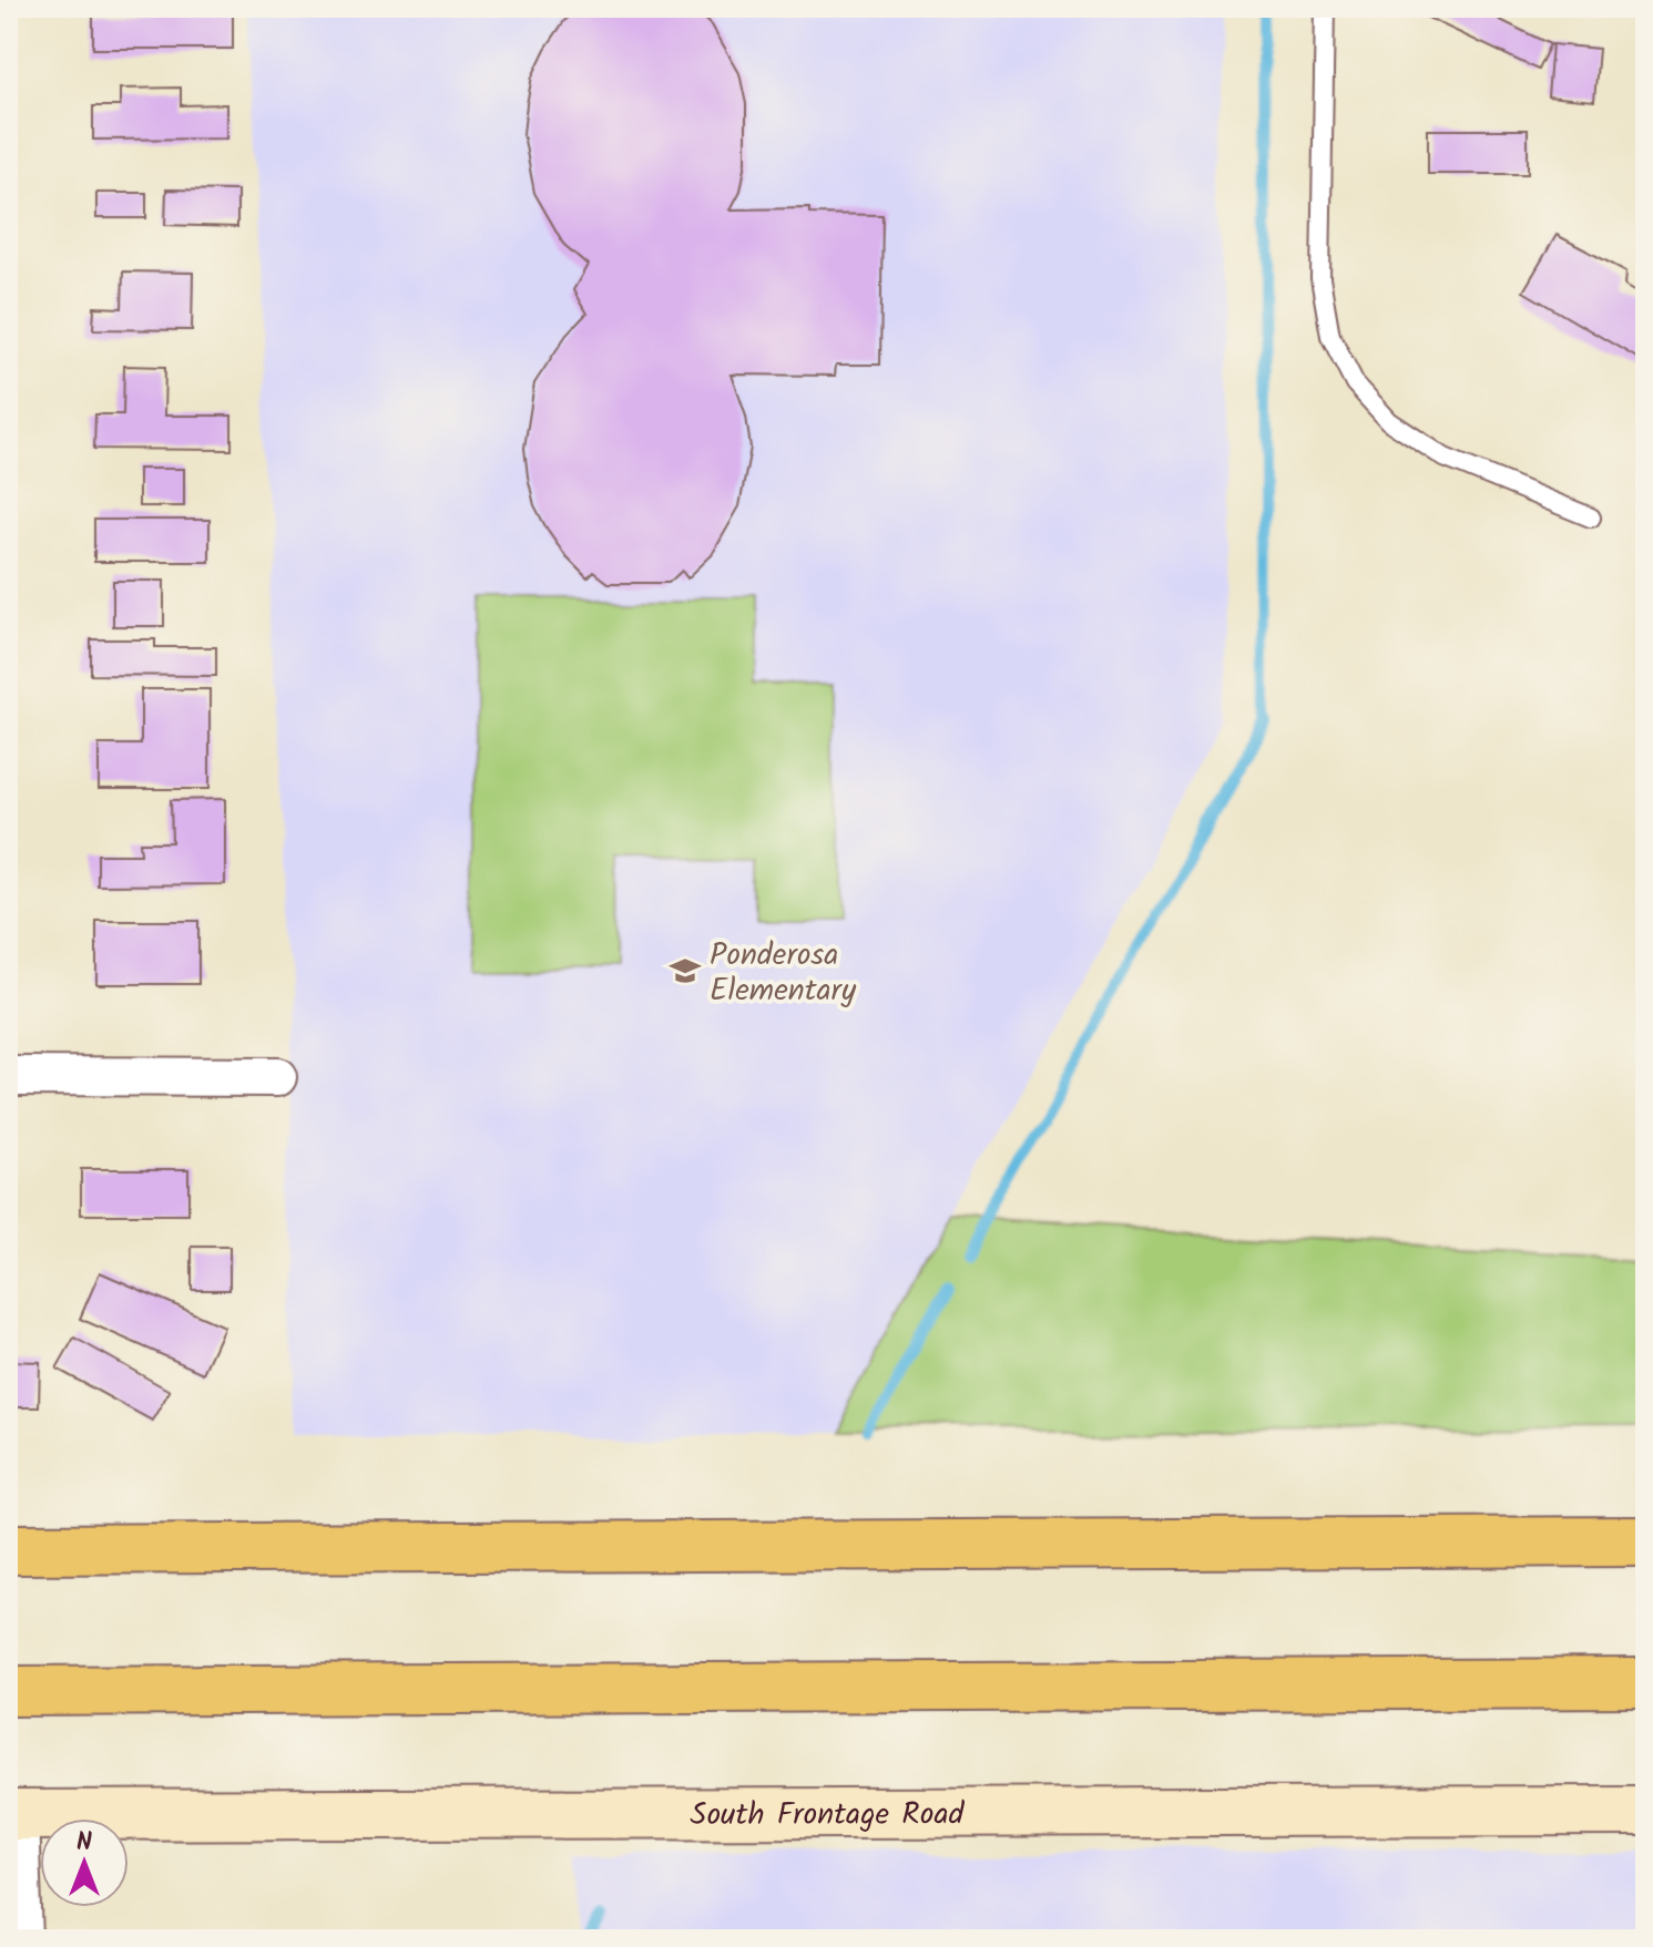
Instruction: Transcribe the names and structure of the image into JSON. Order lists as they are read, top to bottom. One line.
{"streets":{"main road":["South Frontage Road"]},"places":{"school or university":["Ponderosa Elementary"]},"north":"top"}
